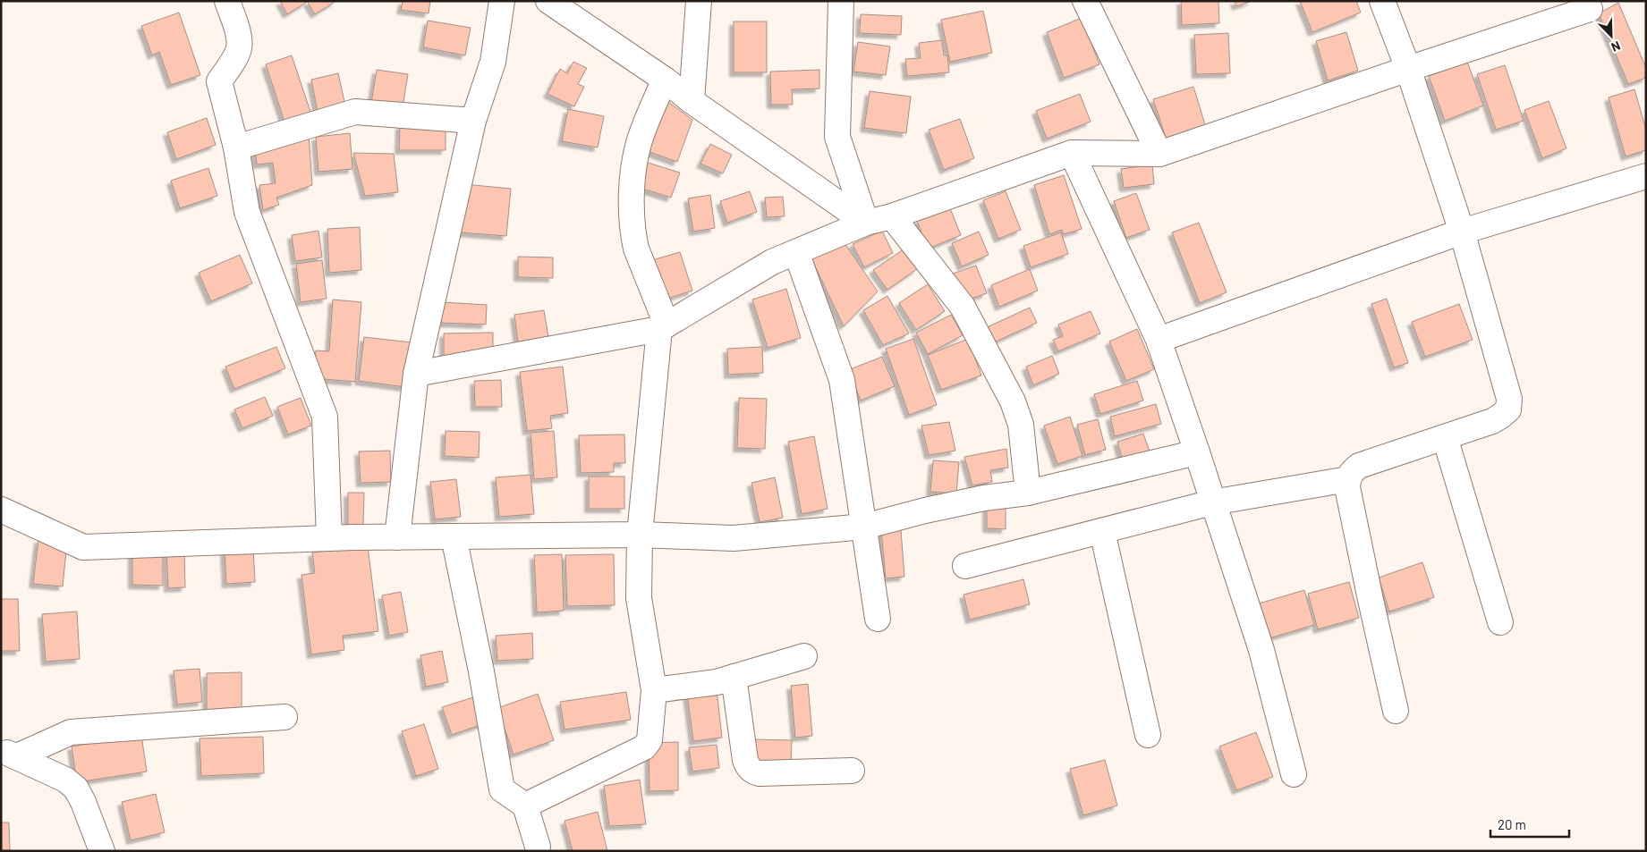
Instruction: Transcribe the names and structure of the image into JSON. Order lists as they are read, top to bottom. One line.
{"scale_bar":"20 m","north":"bottom right"}
